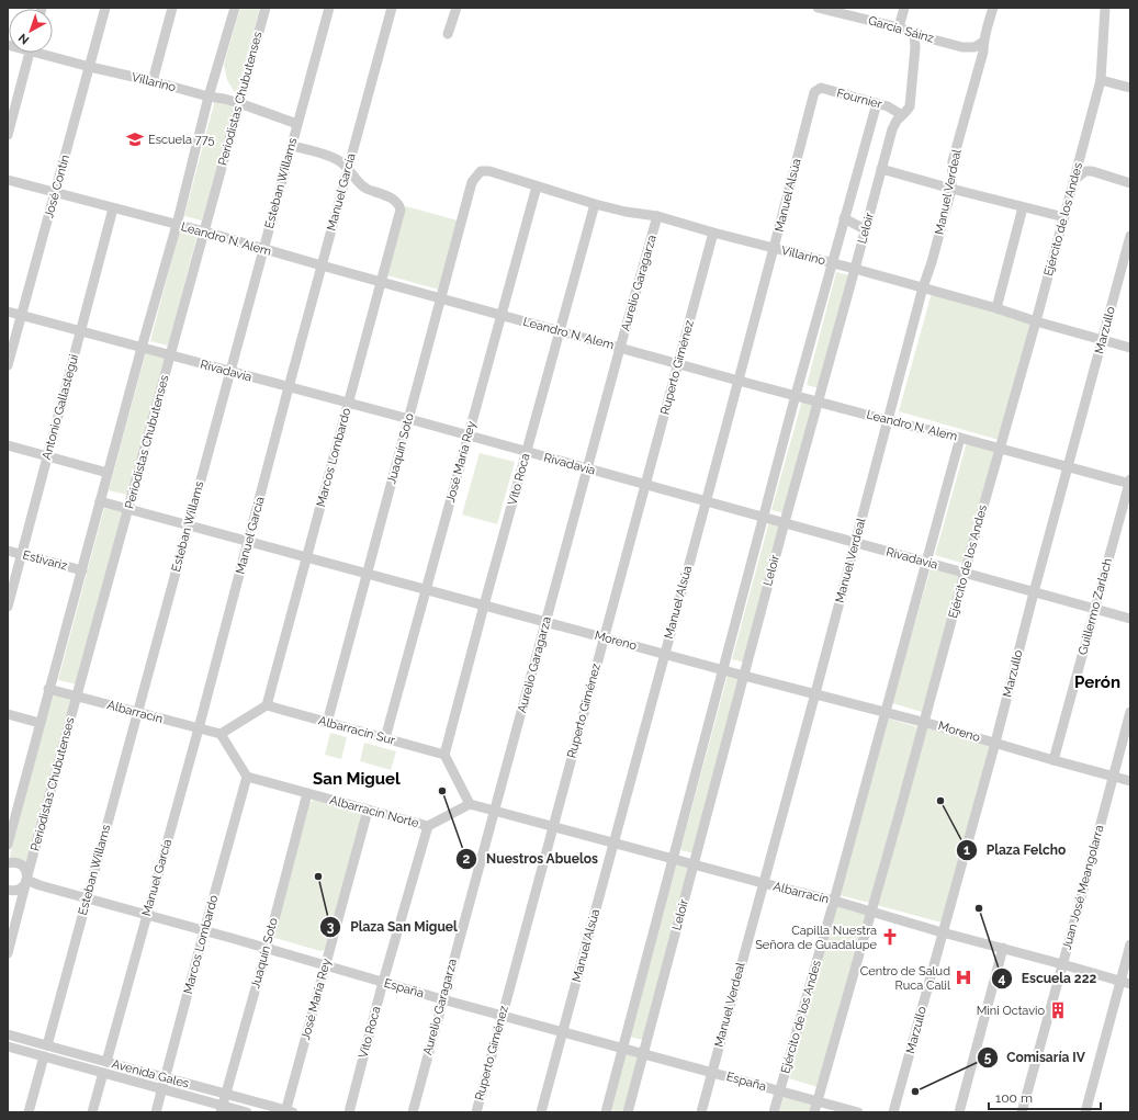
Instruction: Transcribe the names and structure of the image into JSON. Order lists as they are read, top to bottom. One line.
{"streets":{"street":["García Sáinz","Villarino","Periodistas Chubutenses","Fournier","Esteban Willams","José Contín","Manuel García","Manuel Verdeal","Manuel Alsúa","Ejército de los Andes","Leloir","Leandro N. Alem","Aurelio Garagarza","Marzullo","Ruperto Giménez","Rivadavia","Antonio Gallastegui","Juaquín Soto","Marcos Lombardo","José María Rey","Vito Roca","Estivariz","Guillermo Zarlach","Moreno","Albarracín","Albarracín Sur","Albarracín Norte","Juan José Meangolarra","España","Avenida Gales"]},"crossings":[["García Sáinz","Manuel Verdeal"],["García Sáinz","Leloir"],["Villarino","Periodistas Chubutenses"],["Villarino","Esteban Willams"],["Villarino","José Contín"],["Villarino","Manuel Verdeal"],["Villarino","Manuel Alsúa"],["Villarino","Ejército de los Andes"],["Villarino","Leloir"],["Villarino","Aurelio Garagarza"],["Villarino","Marzullo"],["Villarino","Ruperto Giménez"],["Villarino","Juaquín Soto"],["Villarino","José María Rey"],["Villarino","Vito Roca"],["Periodistas Chubutenses","Leandro N. Alem"],["Periodistas Chubutenses","Rivadavia"],["Periodistas Chubutenses","Moreno"],["Periodistas Chubutenses","Albarracín"],["Periodistas Chubutenses","España"],["Fournier","Manuel Alsúa"],["Fournier","Leloir"],["Esteban Willams","Leandro N. Alem"],["Esteban Willams","Rivadavia"],["Esteban Willams","Moreno"],["Esteban Willams","Albarracín"],["Esteban Willams","España"],["Esteban Willams","Avenida Gales"],["José Contín","Leandro N. Alem"],["José Contín","Rivadavia"],["Manuel García","Leandro N. Alem"],["Manuel García","Rivadavia"],["Manuel García","Marcos Lombardo"],["Manuel García","Moreno"],["Manuel García","Albarracín"],["Manuel García","España"],["Manuel García","Avenida Gales"],["Manuel Verdeal","Leandro N. Alem"],["Manuel Verdeal","Rivadavia"],["Manuel Verdeal","Moreno"],["Manuel Verdeal","Albarracín"],["Manuel Verdeal","España"],["Manuel Alsúa","Leandro N. Alem"],["Manuel Alsúa","Rivadavia"],["Manuel Alsúa","Moreno"],["Manuel Alsúa","Albarracín"],["Manuel Alsúa","España"],["Ejército de los Andes","Leandro N. Alem"],["Ejército de los Andes","Rivadavia"],["Ejército de los Andes","Moreno"],["Ejército de los Andes","Albarracín"],["Ejército de los Andes","España"],["Leloir","Leandro N. Alem"],["Leloir","Rivadavia"],["Leloir","Moreno"],["Leloir","Albarracín"],["Leloir","España"],["Leandro N. Alem","Aurelio Garagarza"],["Leandro N. Alem","Marzullo"],["Leandro N. Alem","Ruperto Giménez"],["Leandro N. Alem","Antonio Gallastegui"],["Leandro N. Alem","Juaquín Soto"],["Leandro N. Alem","Marcos Lombardo"],["Leandro N. Alem","José María Rey"],["Leandro N. Alem","Vito Roca"],["Leandro N. Alem","Guillermo Zarlach"],["Aurelio Garagarza","Rivadavia"],["Aurelio Garagarza","Moreno"],["Aurelio Garagarza","Albarracín"],["Aurelio Garagarza","España"],["Marzullo","Rivadavia"],["Marzullo","Moreno"],["Marzullo","Albarracín"],["Ruperto Giménez","Rivadavia"],["Ruperto Giménez","Moreno"],["Ruperto Giménez","Albarracín"],["Ruperto Giménez","España"],["Rivadavia","Antonio Gallastegui"],["Rivadavia","Juaquín Soto"],["Rivadavia","Marcos Lombardo"],["Rivadavia","José María Rey"],["Rivadavia","Vito Roca"],["Rivadavia","Guillermo Zarlach"],["Antonio Gallastegui","Estivariz"],["Juaquín Soto","Moreno"],["Juaquín Soto","Albarracín Sur"],["Juaquín Soto","Albarracín Norte"],["Juaquín Soto","España"],["Juaquín Soto","Avenida Gales"],["Marcos Lombardo","Moreno"],["Marcos Lombardo","Albarracín Sur"],["Marcos Lombardo","Albarracín Norte"],["Marcos Lombardo","España"],["Marcos Lombardo","Avenida Gales"],["José María Rey","Moreno"],["José María Rey","Albarracín Sur"],["José María Rey","Albarracín Norte"],["José María Rey","España"],["José María Rey","Avenida Gales"],["Vito Roca","Moreno"],["Vito Roca","Albarracín Sur"],["Vito Roca","Albarracín Norte"],["Vito Roca","España"],["Guillermo Zarlach","Moreno"],["Moreno","Juan José Meangolarra"],["Albarracín","Albarracín Norte"],["Albarracín","Juan José Meangolarra"]],"districts":["Perón","San Miguel"],"places":{"school or university":["Escuela 775"],"other":["Nuestros Abuelos","Plaza Felcho","Plaza San Miguel","Escuela 222","Comisaría IV"],"church":["Capilla Nuestra Señora de Guadalupe"],"hospital":["Centro de Salud Ruca Calil"],"building":["Mini Octavio"]},"scale_bar":"100 m","north":"bottom left"}
